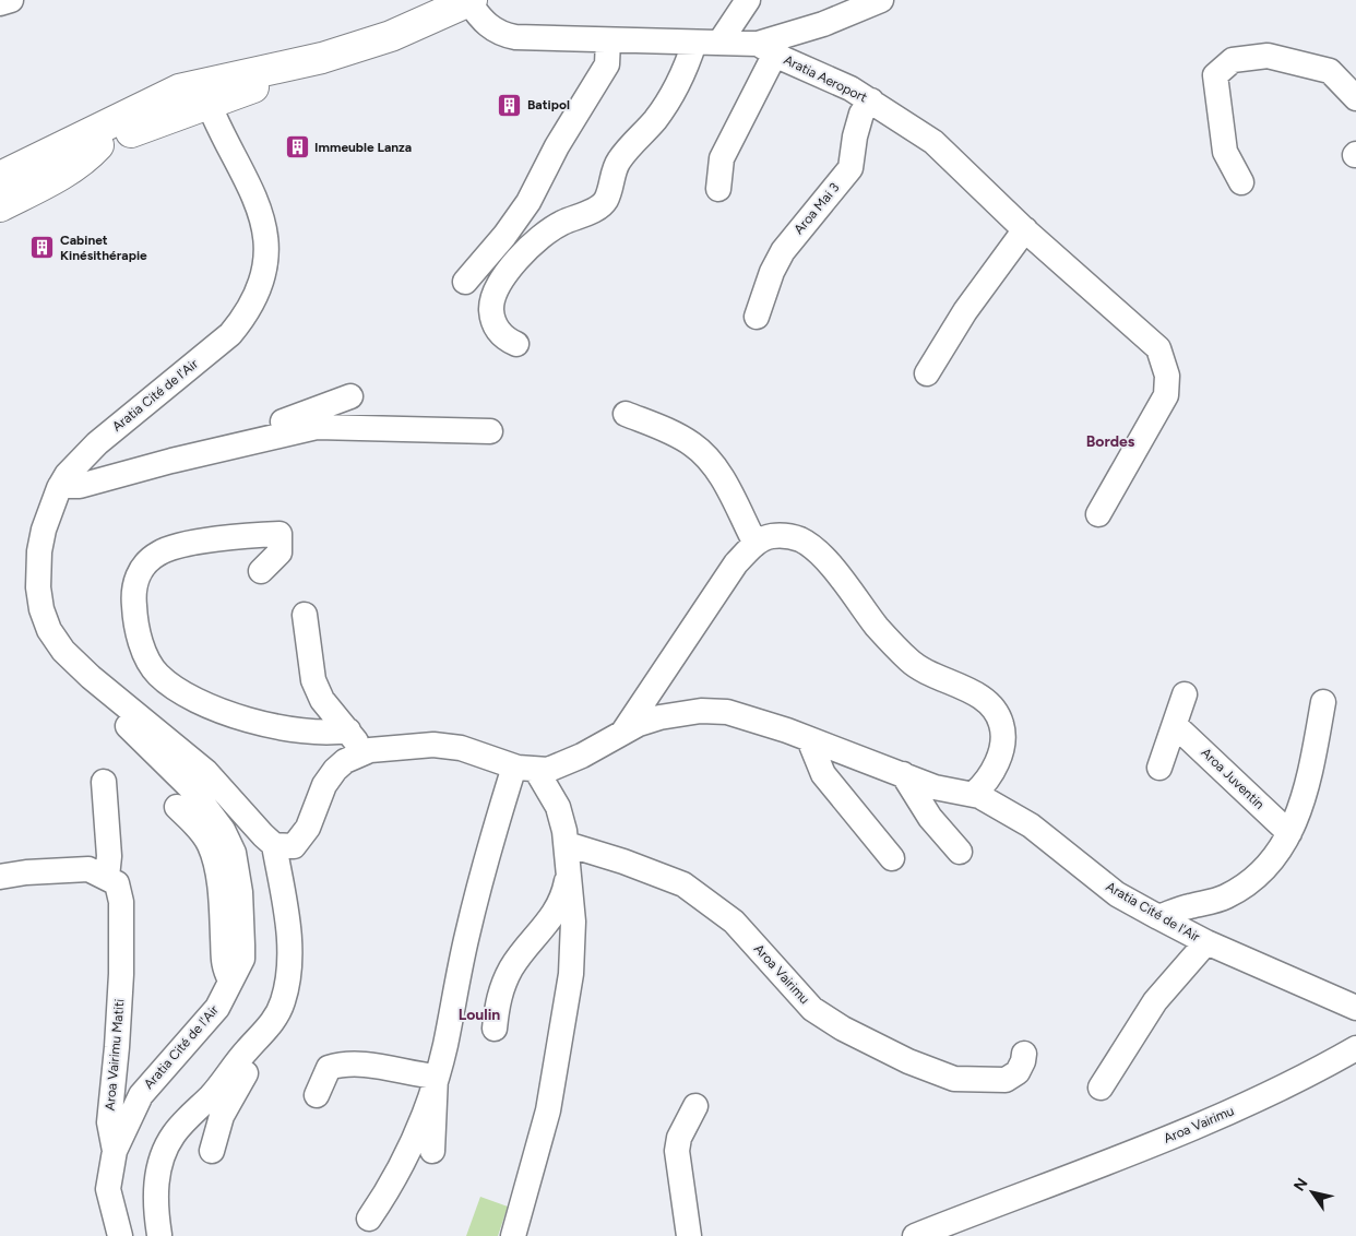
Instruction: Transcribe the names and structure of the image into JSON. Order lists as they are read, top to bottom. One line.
{"streets":{"street":["Aratia Aeroport","Aroa Mai 3","Aratia Cité de l'Air","Aroa Juventin","Aroa Vairimu","Aroa Vairimu Matiti"]},"crossings":[["Aratia Aeroport","Aroa Mai 3"],["Aratia Cité de l'Air","Aroa Vairimu Matiti"]],"districts":["Bordes","Loulin"],"places":{"building":["Batipol","Immeuble Lanza","Cabinet Kinésithérapie"]},"north":"top left"}
